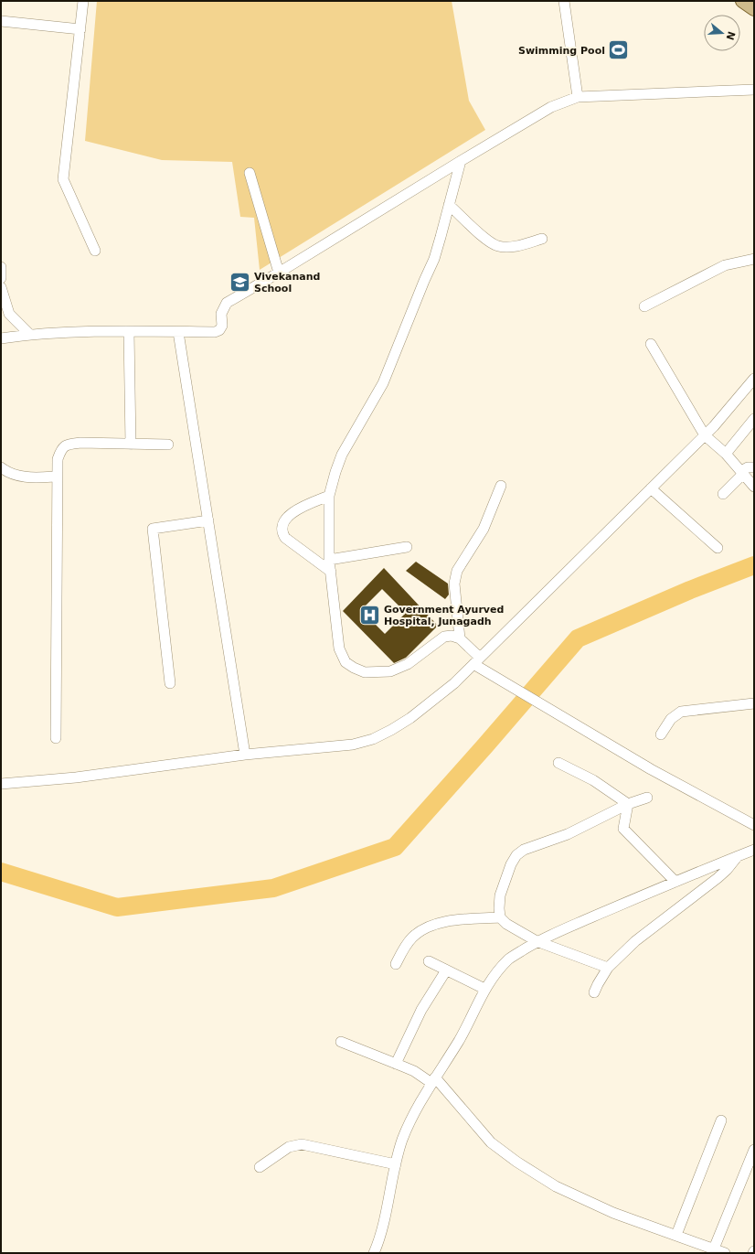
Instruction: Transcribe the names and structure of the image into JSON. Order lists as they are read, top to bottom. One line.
{"places":{"sports":["Swimming Pool"],"school or university":["Vivekanand School"],"hospital":["Government Ayurved Hospital, Junagadh"]},"north":"right"}
